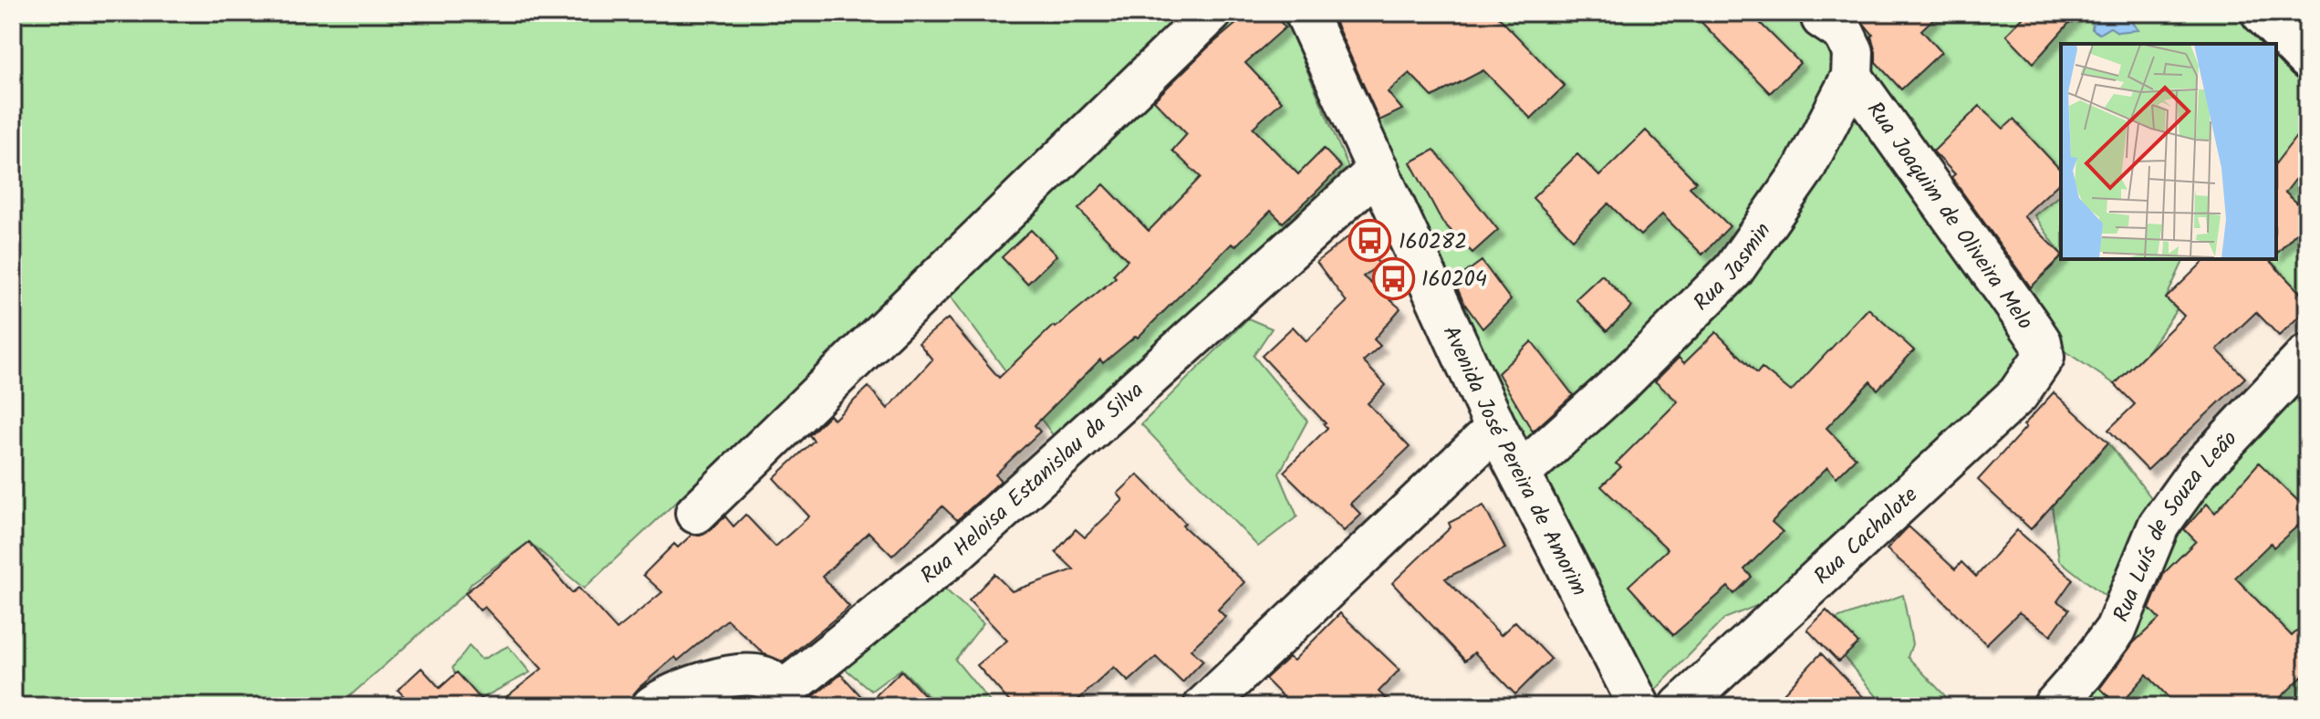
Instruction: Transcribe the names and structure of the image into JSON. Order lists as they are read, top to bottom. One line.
{"streets":{"street":["Rua Joaquim de Oliveira Melo","Rua Jasmin","Avenida José Pereira de Amorim","Rua Heloisa Estanislau da Silva","Rua Luís de Souza Leão","Rua Cachalote"]},"crossings":[["Rua Joaquim de Oliveira Melo","Rua Jasmin"],["Rua Joaquim de Oliveira Melo","Rua Cachalote"],["Rua Jasmin","Avenida José Pereira de Amorim"],["Avenida José Pereira de Amorim","Rua Heloisa Estanislau da Silva"]],"places":{"bus stop":["160282","160204"]}}
